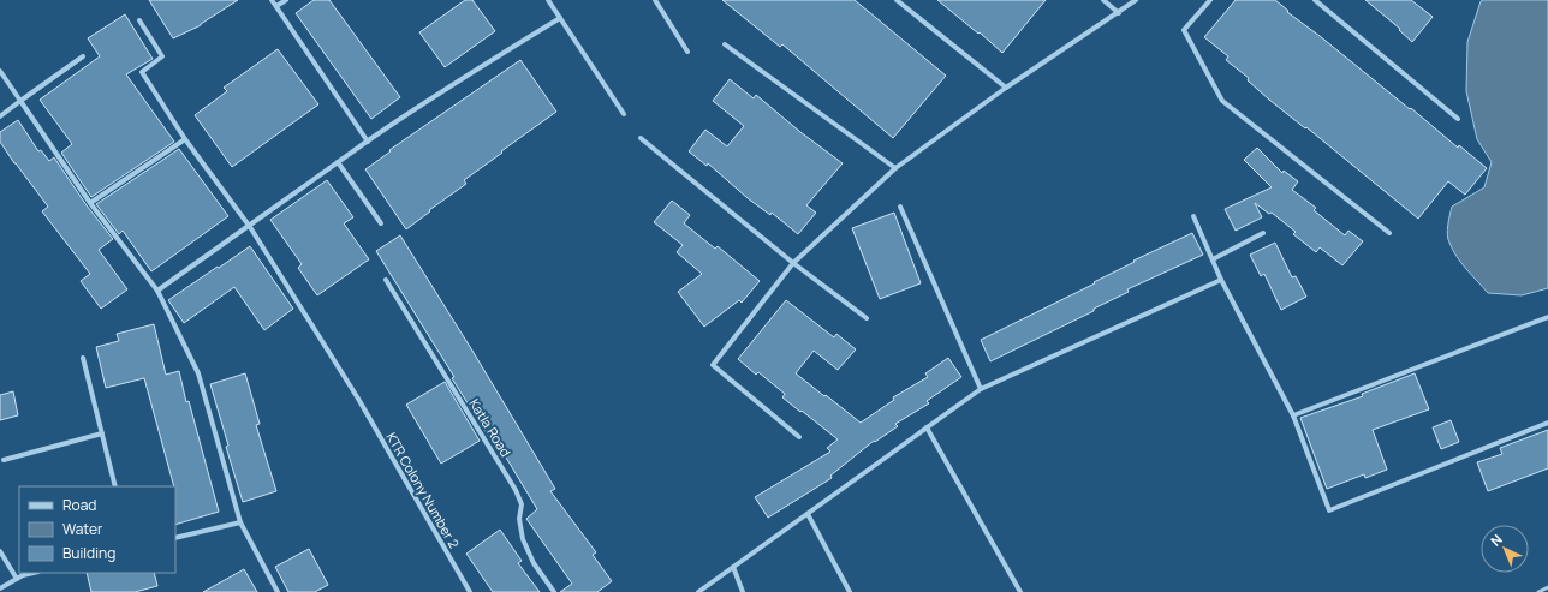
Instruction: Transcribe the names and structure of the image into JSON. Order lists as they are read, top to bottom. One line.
{"streets":{"street":["Katla Road","KTR Colony Number 2"]},"legend":["Road","Water","Building"],"north":"top left"}
